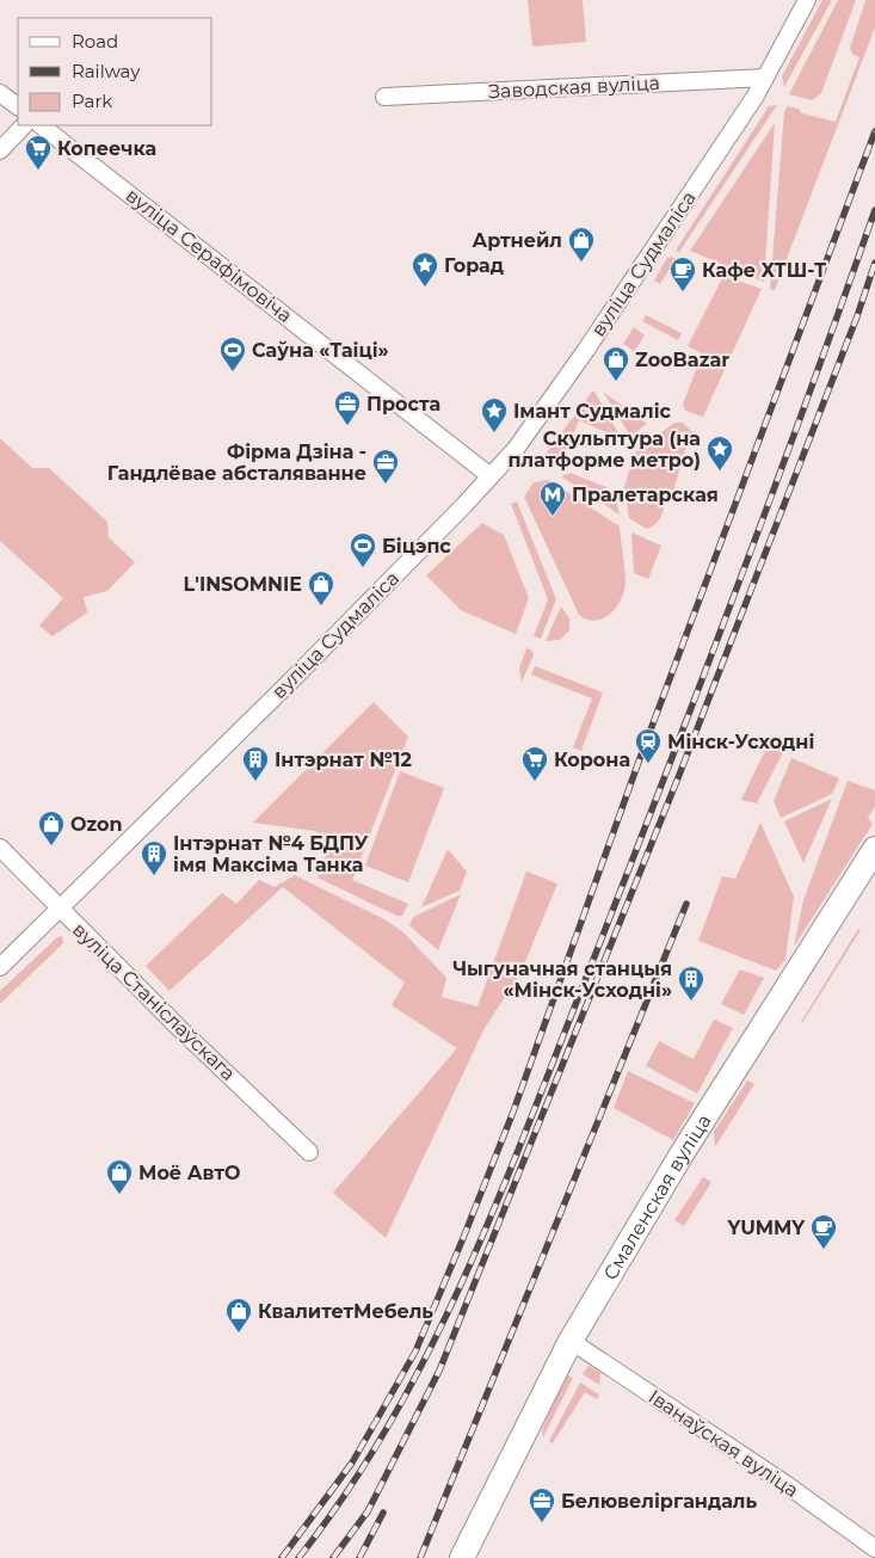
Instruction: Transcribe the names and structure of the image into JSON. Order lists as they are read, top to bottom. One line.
{"streets":{"main road":["Смаленская вуліца"],"street":["Заводская вуліца","вуліца Серафімовіча","вуліца Судмаліса","вуліца Станіслаўскага","Іванаўская вуліца"]},"crossings":[["Заводская вуліца","вуліца Судмаліса"],["вуліца Серафімовіча","вуліца Судмаліса"],["вуліца Судмаліса","вуліца Станіслаўскага"],["Смаленская вуліца","Іванаўская вуліца"]],"places":{"supermarket":["Копеечка","Корона"],"shop":["Артнейл","ZooBazar","L'INSOMNIE","Ozon","Моё АвтО","КвалитетМебель"],"place":["Горад","Імант Судмаліс","Скульптура (на платформе метро)"],"cafe":["Кафе ХТШ-Т","YUMMY"],"sports":["Саўна «Таіці»","Біцэпс"],"office":["Проста","Фірма Дзіна - Гандлёвае абсталяванне","Белювеліргандаль"],"metro station":["Пралетарская"],"station":["Мінск-Усходні"],"building":["Інтэрнат №12","Інтэрнат №4 БДПУ імя Максіма Танка","Чыгуначная станцыя «Мінск-Усходні»"]},"legend":["Road","Railway","Park"]}
